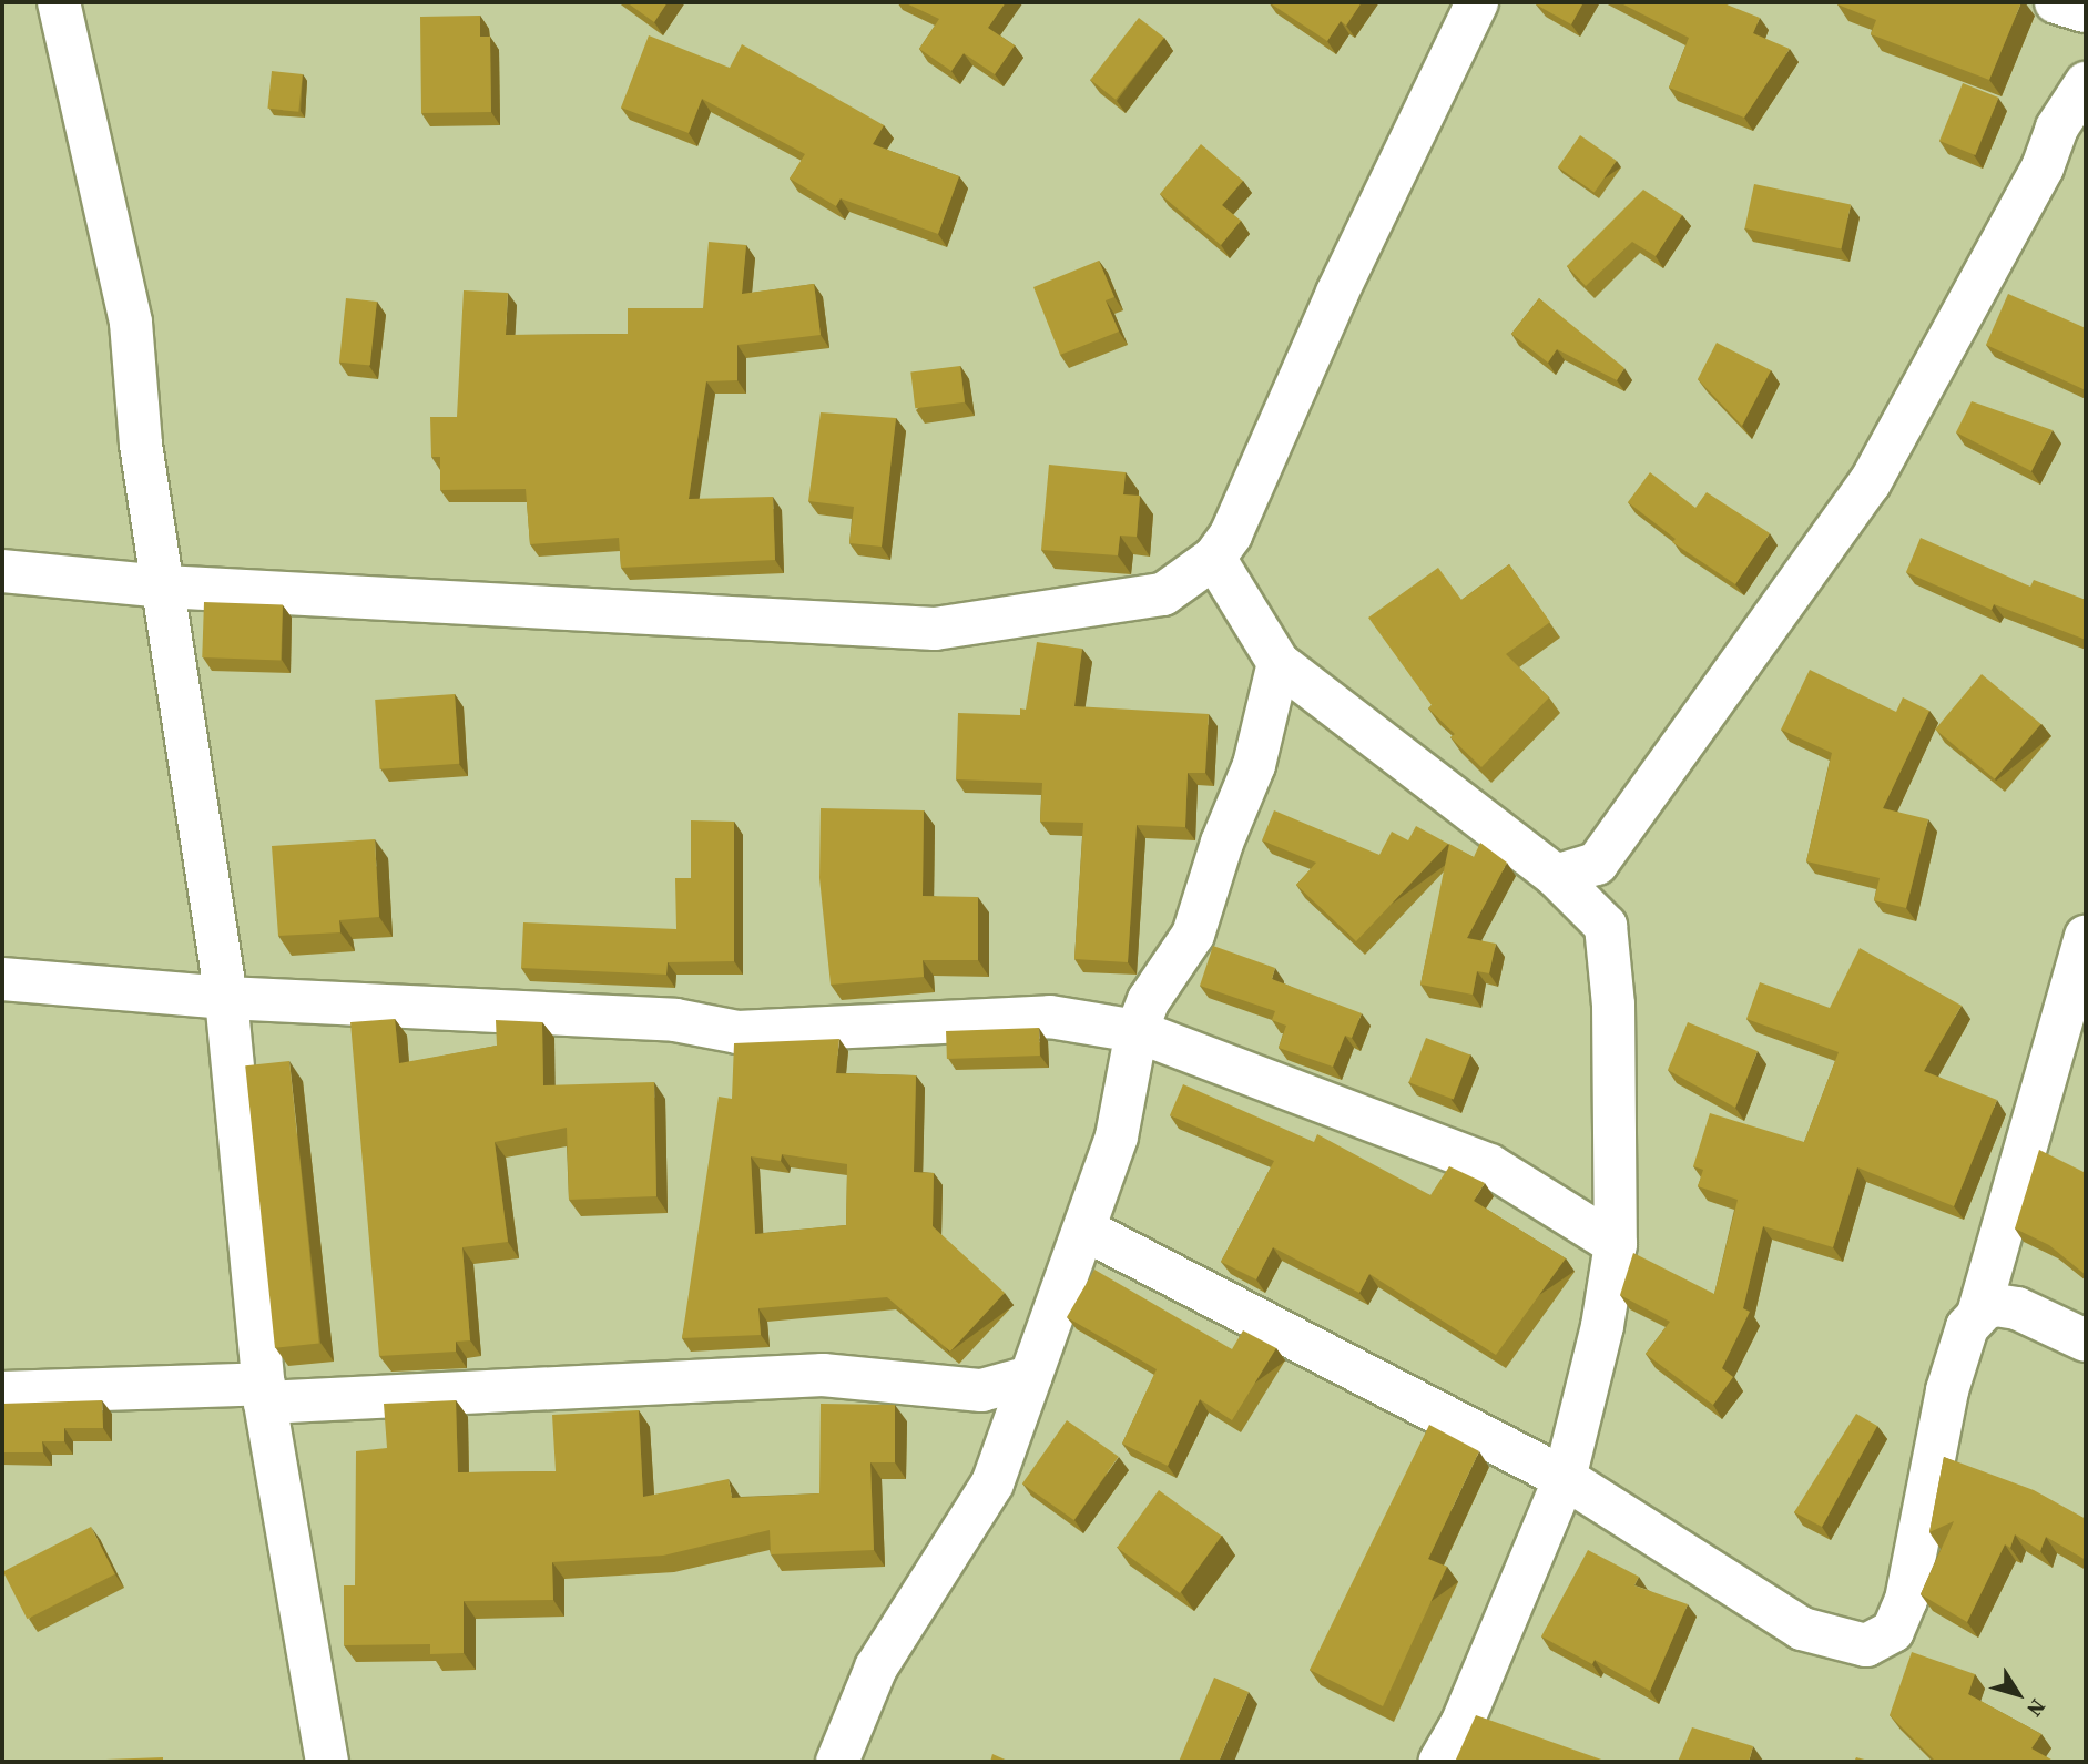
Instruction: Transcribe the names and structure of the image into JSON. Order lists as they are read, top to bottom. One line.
{"north":"bottom right"}
